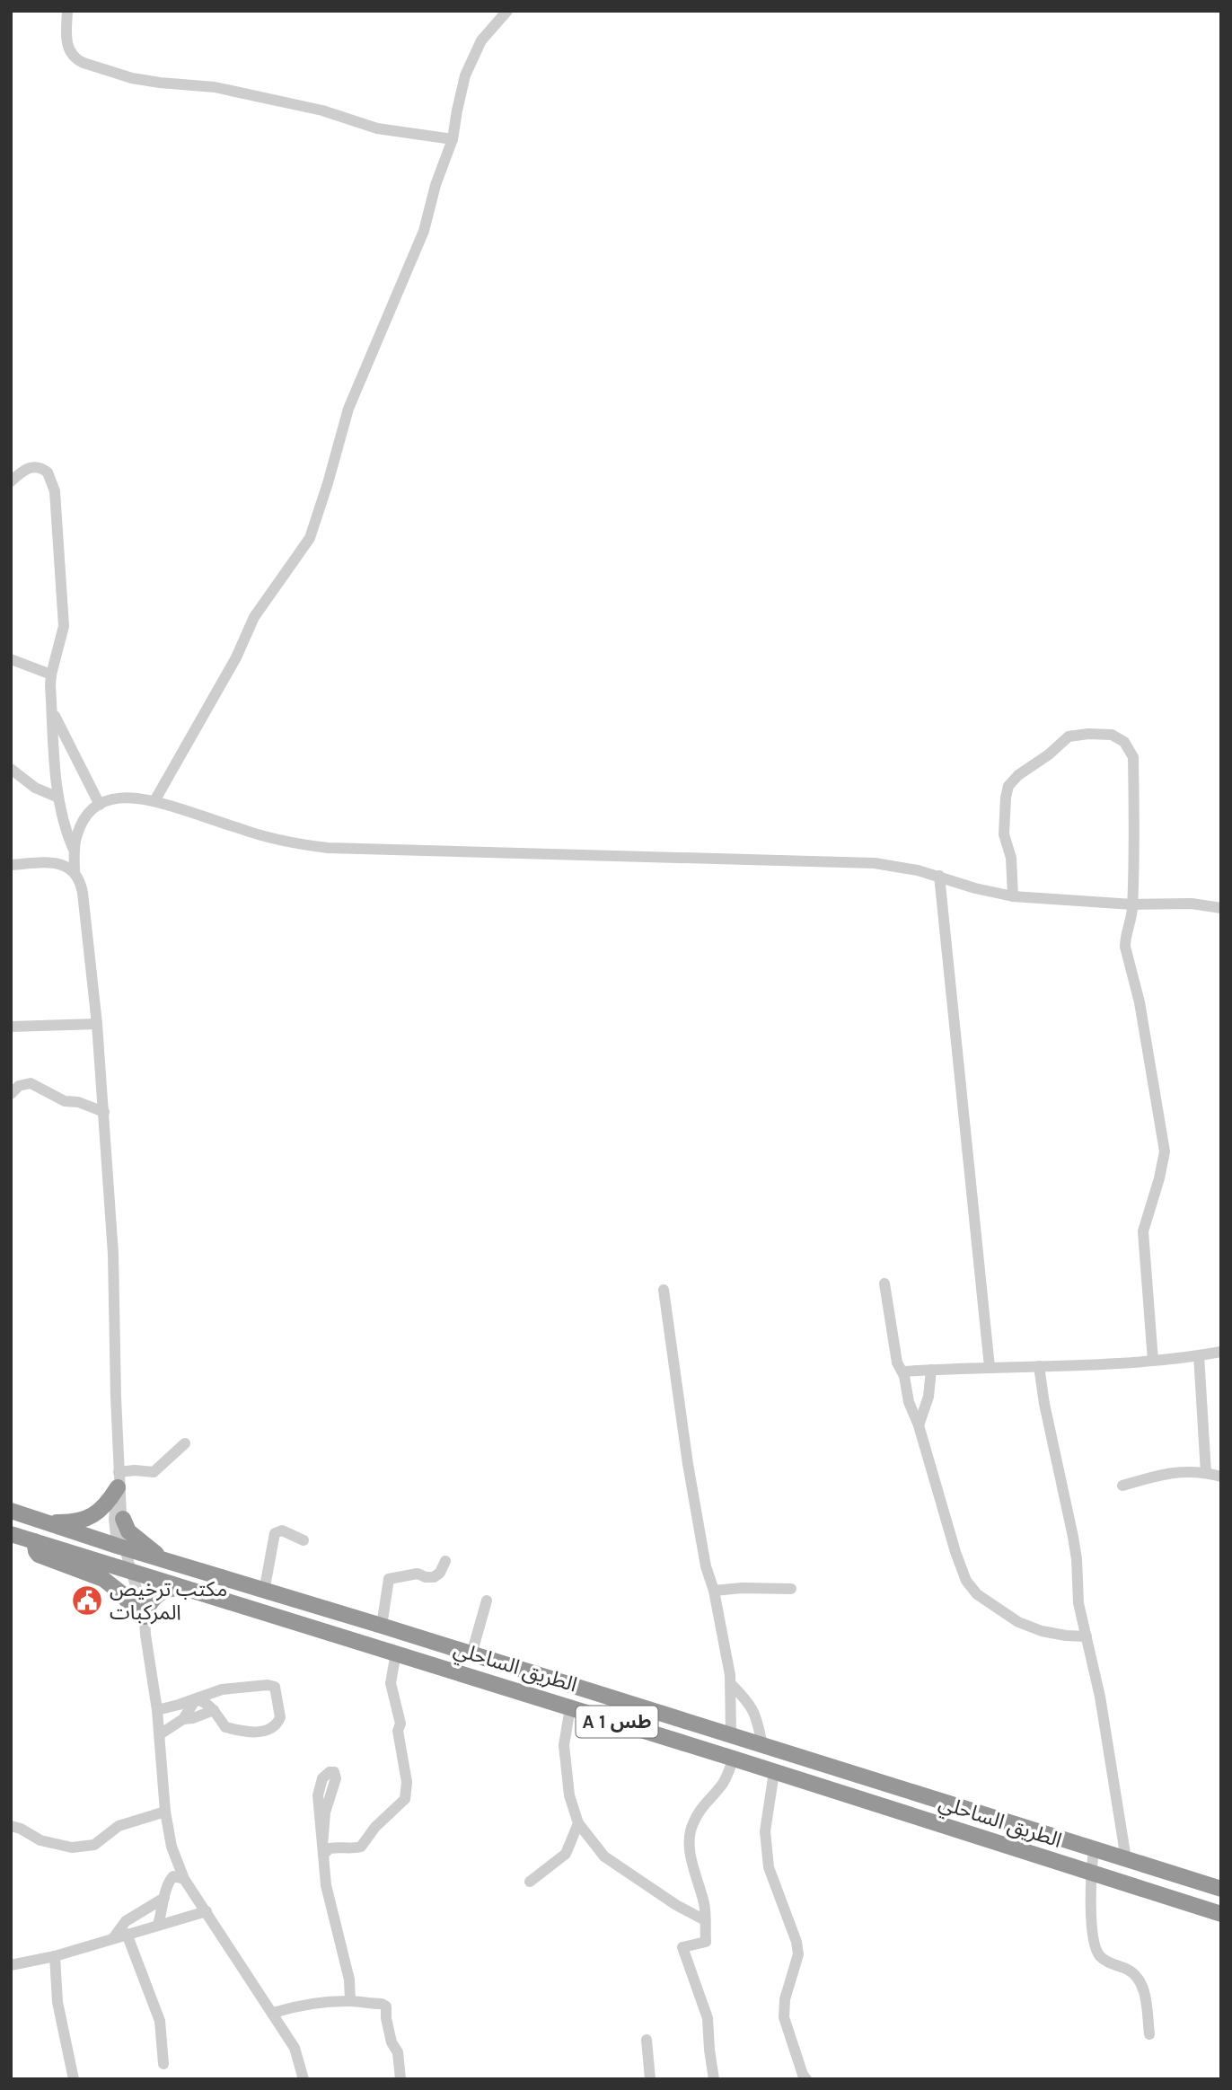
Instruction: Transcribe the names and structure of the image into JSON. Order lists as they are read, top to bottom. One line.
{"streets":{"highway":["الطريق الساحلي","A 1 طس"]},"places":{"public building":["مكتب ترخيص المركبات"]}}
